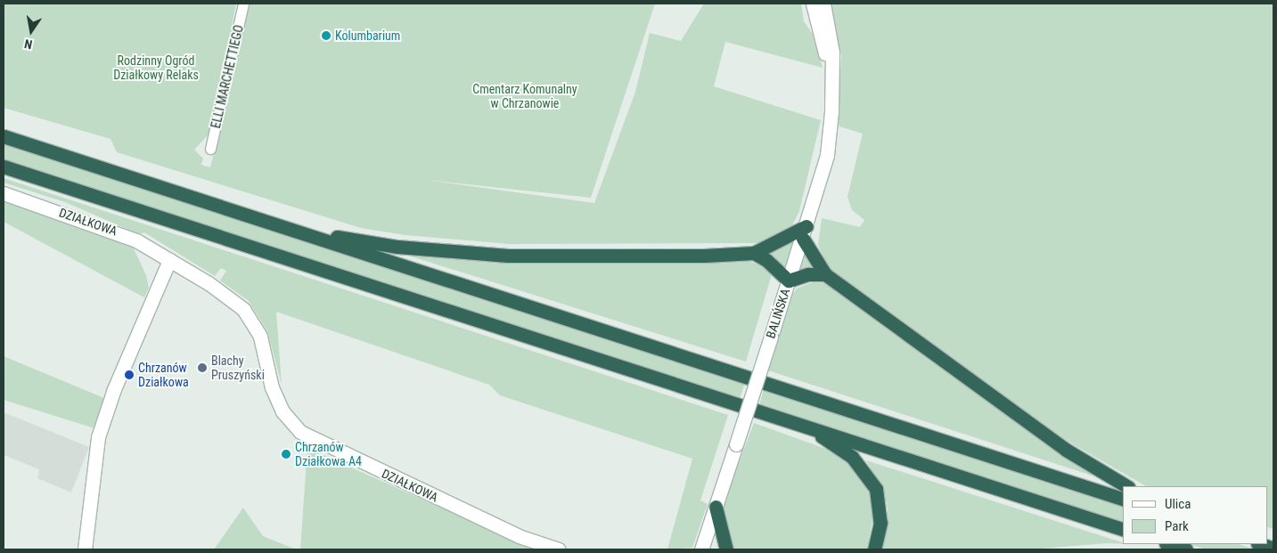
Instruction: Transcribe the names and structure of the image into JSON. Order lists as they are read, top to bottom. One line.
{"streets":{"street":["ELLI MARCHETTIEGO","DZIAŁKOWA","BALIŃSKA"]},"parks":["Rodzinny Ogród Działkowy Relaks","Cmentarz Komunalny w Chrzanowie"],"places":["Kolumbarium","Blachy Pruszyński","Chrzanów Działkowa","Chrzanów Działkowa A4"],"legend":["Ulica","Park"],"north":"bottom"}
